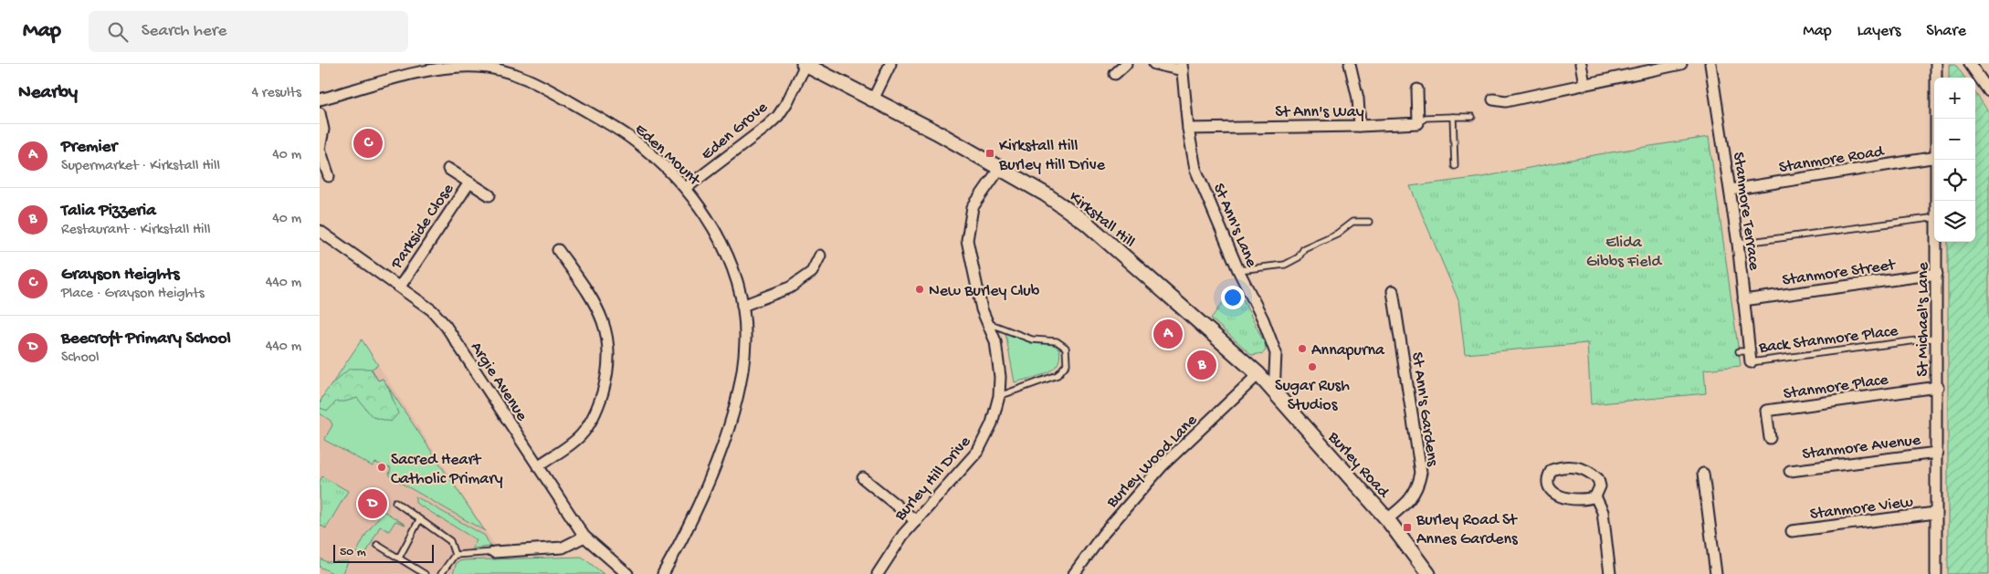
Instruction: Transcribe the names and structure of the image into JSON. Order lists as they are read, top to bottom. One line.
{"streets":{"street":["St Ann's Way","Eden Grove","Eden Mount","Stanmore Road","Stanmore Terrace","Kirkstall Hill","St Ann's Lane","Parkside Close","Stanmore Street","St Michael's Lane","Argie Avenue","Stanmore Place","St Ann's Gardens","Stanmore Avenue","Burley Wood Lane","Burley Road","Burley Hill Drive","Stanmore View"],"lane":["Back Stanmore Place"]},"crossings":[["St Ann's Way","St Ann's Lane"],["Eden Grove","Eden Mount"],["Eden Grove","Kirkstall Hill"],["Stanmore Road","Stanmore Terrace"],["Stanmore Terrace","Stanmore Street"],["Stanmore Terrace","Back Stanmore Place"],["Kirkstall Hill","Burley Road"],["Kirkstall Hill","Burley Hill Drive"],["St Ann's Lane","Burley Road"],["Parkside Close","Argie Avenue"],["Stanmore Street","St Michael's Lane"],["St Michael's Lane","Back Stanmore Place"],["St Michael's Lane","Stanmore Place"],["St Michael's Lane","Stanmore Avenue"],["St Michael's Lane","Stanmore View"],["St Ann's Gardens","Burley Road"],["Burley Wood Lane","Burley Road"]],"parks":["Elida Gibbs Field"],"places":{"transit":["Kirkstall Hill Burley Hill Drive","Burley Road St Annes Gardens"],"other":["New Burley Club","Annapurna","Sugar Rush Studios","Sacred Heart Catholic Primary"]},"scale_bar":"50 m","page":{"header":"Map","search":"Search here","nav":["Map","Layers","Share"],"heading":["Nearby","4 results"],"map_buttons":["+","−"],"list":[{"mark":"A","name":"Premier","note":"Supermarket · Kirkstall Hill","value":"40 m"},{"mark":"B","name":"Talia Pizzeria","note":"Restaurant · Kirkstall Hill","value":"40 m"},{"mark":"C","name":"Grayson Heights","note":"Place · Grayson Heights","value":"440 m"},{"mark":"D","name":"Beecroft Primary School","note":"School","value":"440 m"}],"pins":["C","A","B","D"],"scale":"50 m"}}
